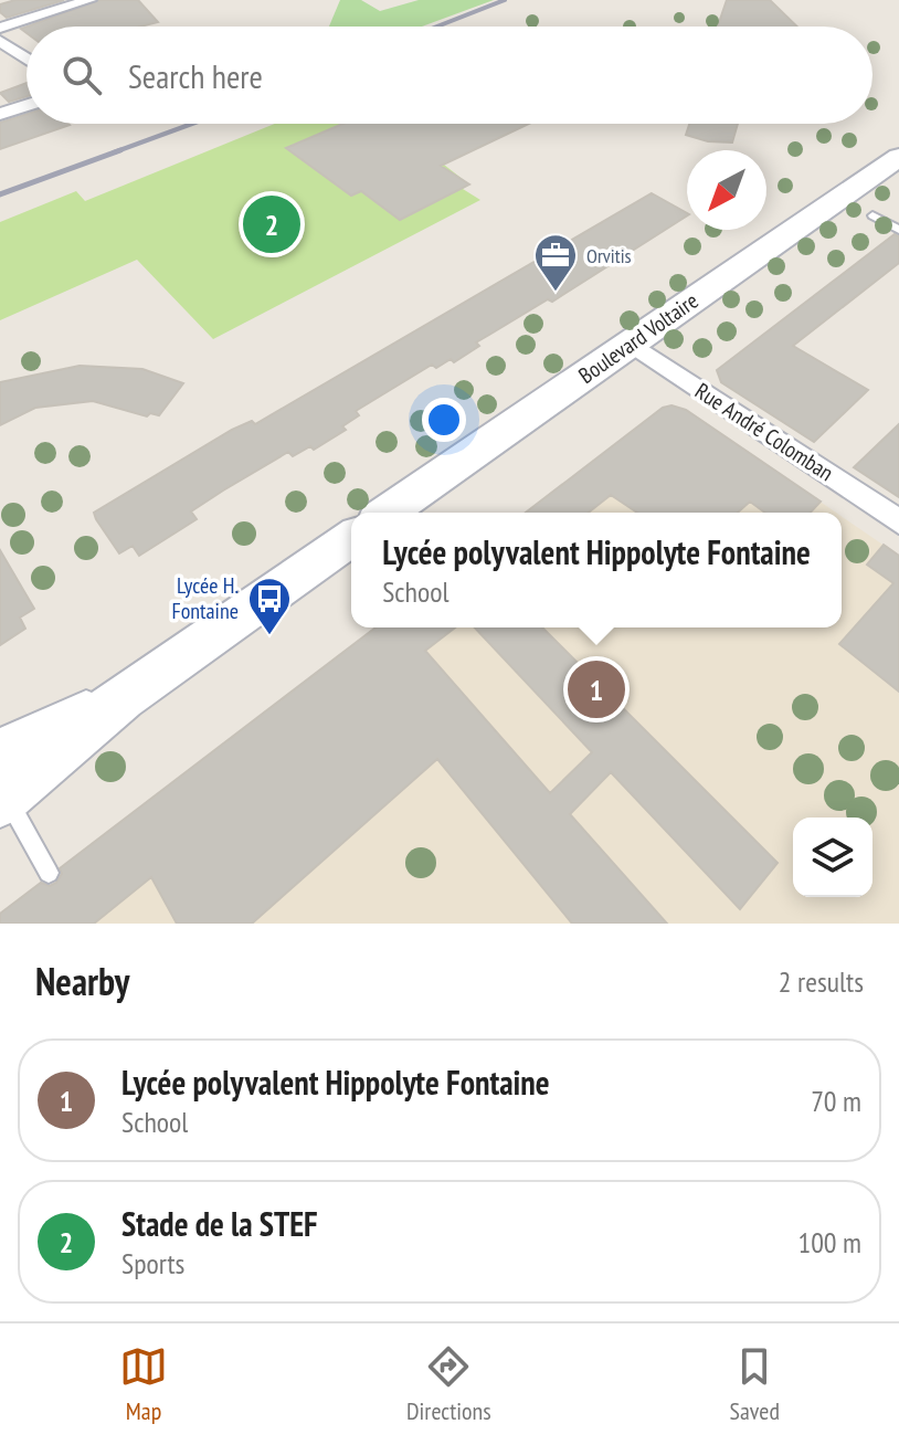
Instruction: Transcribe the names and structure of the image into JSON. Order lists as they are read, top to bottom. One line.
{"streets":{"street":["Boulevard Voltaire","Rue André Colomban"]},"crossings":[["Boulevard Voltaire","Rue André Colomban"]],"places":{"office":["Orvitis"],"bus stop":["Lycée H. Fontaine"]},"north":"bottom left","page":{"search":"Search here","pins":["2","1"],"popup":["Lycée polyvalent Hippolyte Fontaine","School"],"heading":["Nearby","2 results"],"list":[{"mark":"1","name":"Lycée polyvalent Hippolyte Fontaine","note":"School","value":"70 m"},{"mark":"2","name":"Stade de la STEF","note":"Sports","value":"100 m"}],"nav":["Map","Directions","Saved"]}}
